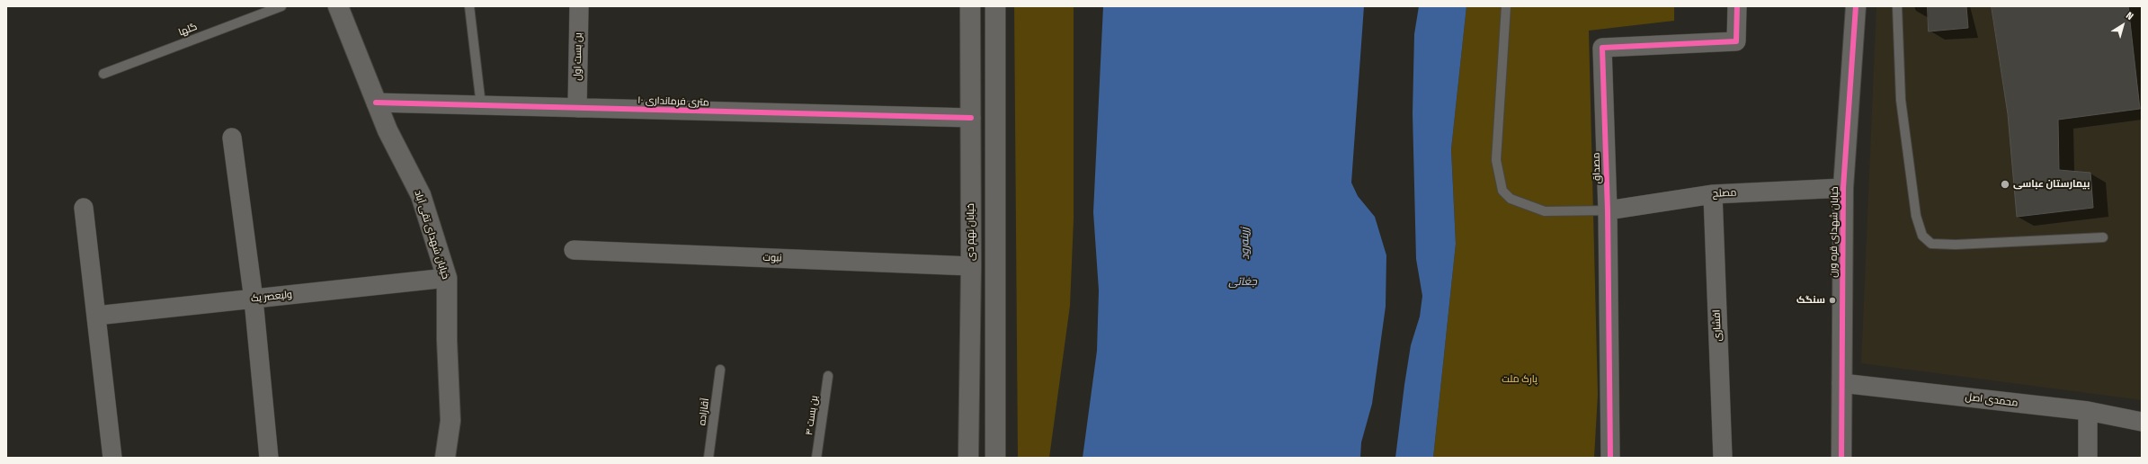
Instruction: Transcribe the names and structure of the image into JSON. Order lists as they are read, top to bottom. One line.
{"streets":{"main road":["خیابان نهم دی","خیابان شهدای قره ورن","خیابان شهدای تقی آباد"],"street":["بن بست اول","۱۰ متری فرمانداری","مصداق","مصلح","نبوت","ولیعصر یک","افشاری","محمدی اصل"],"lane":["گلها","آقازاده","بن بست ۴"]},"crossings":[["بن بست اول","۱۰ متری فرمانداری"],["۱۰ متری فرمانداری","خیابان نهم دی"],["۱۰ متری فرمانداری","خیابان شهدای تقی آباد"],["مصداق","مصلح"],["مصلح","خیابان شهدای قره ورن"],["مصلح","افشاری"],["خیابان نهم دی","نبوت"],["خیابان شهدای قره ورن","محمدی اصل"],["خیابان شهدای تقی آباد","ولیعصر یک"]],"water":["زرینه‌رود","جغاتی"],"parks":["پارک ملت"],"places":["بیمارستان عباسی","سنگک"],"north":"top right"}
